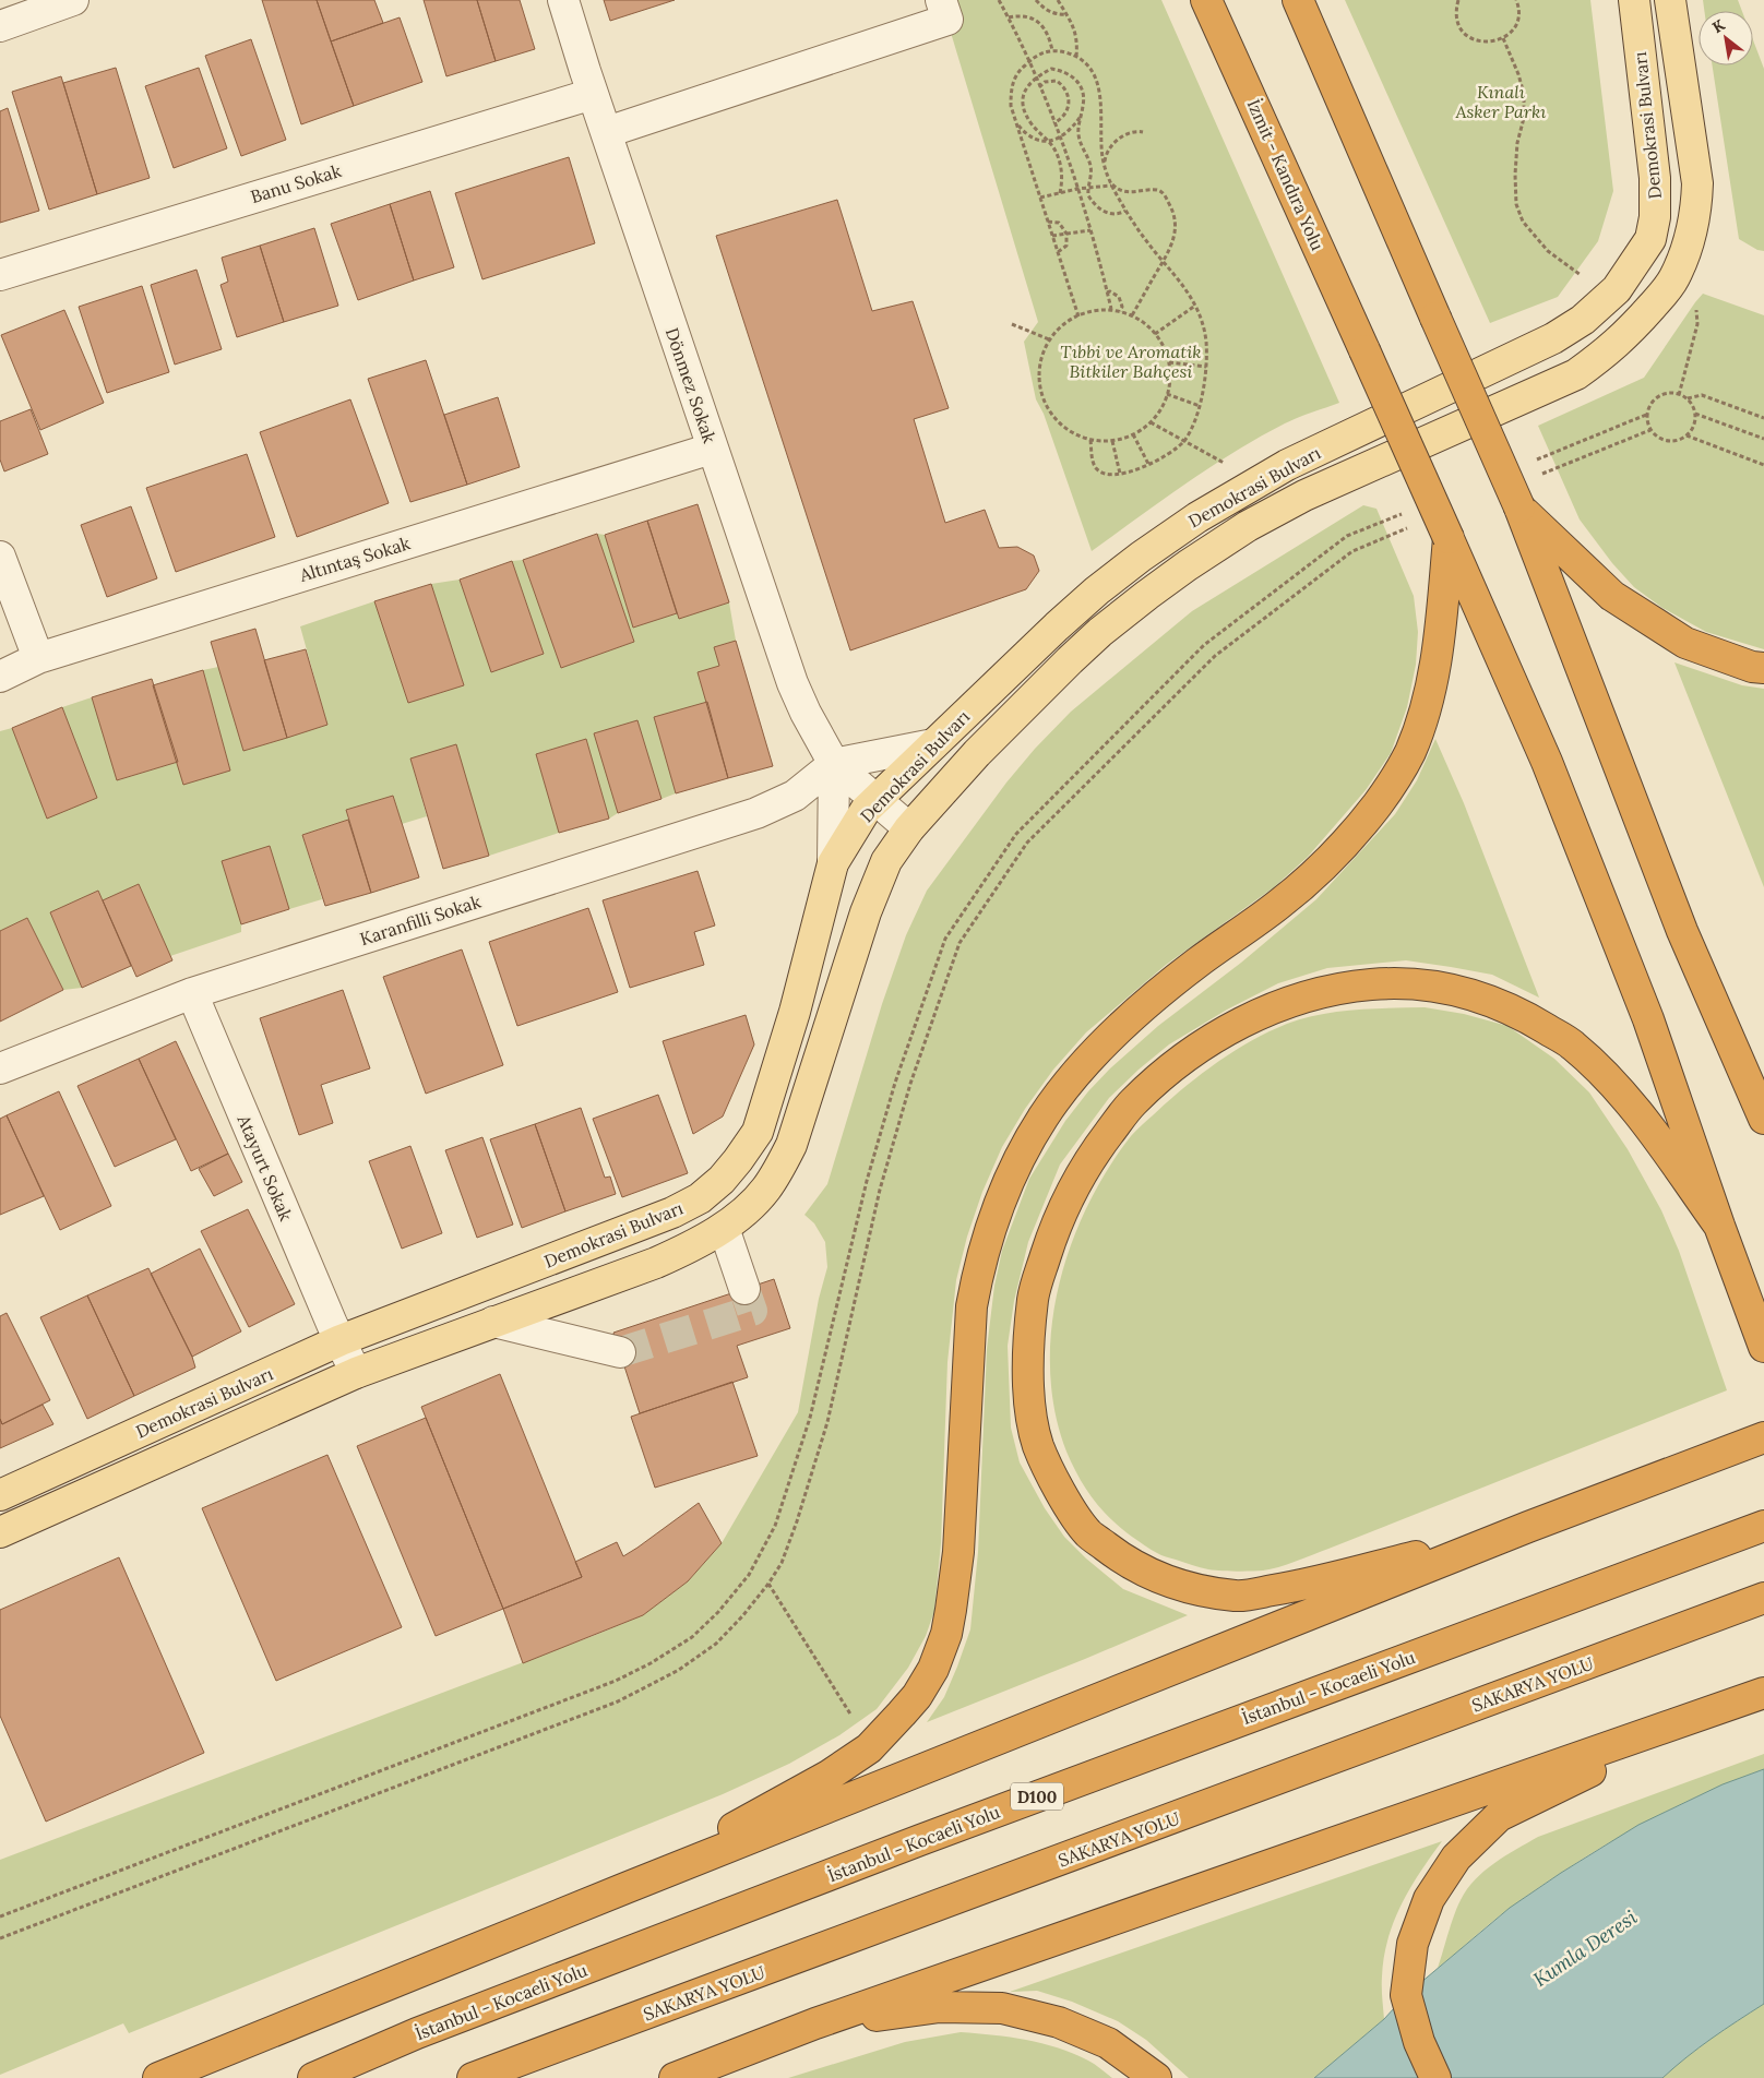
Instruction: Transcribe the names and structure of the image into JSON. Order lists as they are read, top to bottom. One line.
{"streets":{"highway":["İzmit - Kandıra Yolu","SAKARYA YOLU","İstanbul - Kocaeli Yolu","D100"],"main road":["Demokrasi Bulvarı"],"street":["Banu Sokak","Dönmez Sokak","Altıntaş Sokak","Karanfilli Sokak","Atayurt Sokak"]},"crossings":[["Demokrasi Bulvarı","Atayurt Sokak"],["Banu Sokak","Dönmez Sokak"],["Dönmez Sokak","Altıntaş Sokak"],["Dönmez Sokak","Karanfilli Sokak"],["Karanfilli Sokak","Atayurt Sokak"]],"water":["Kumla Deresi"],"parks":["Kınalı Asker Parkı","Tıbbi ve Aromatik Bitkiler Bahçesi"],"north":"top left"}
